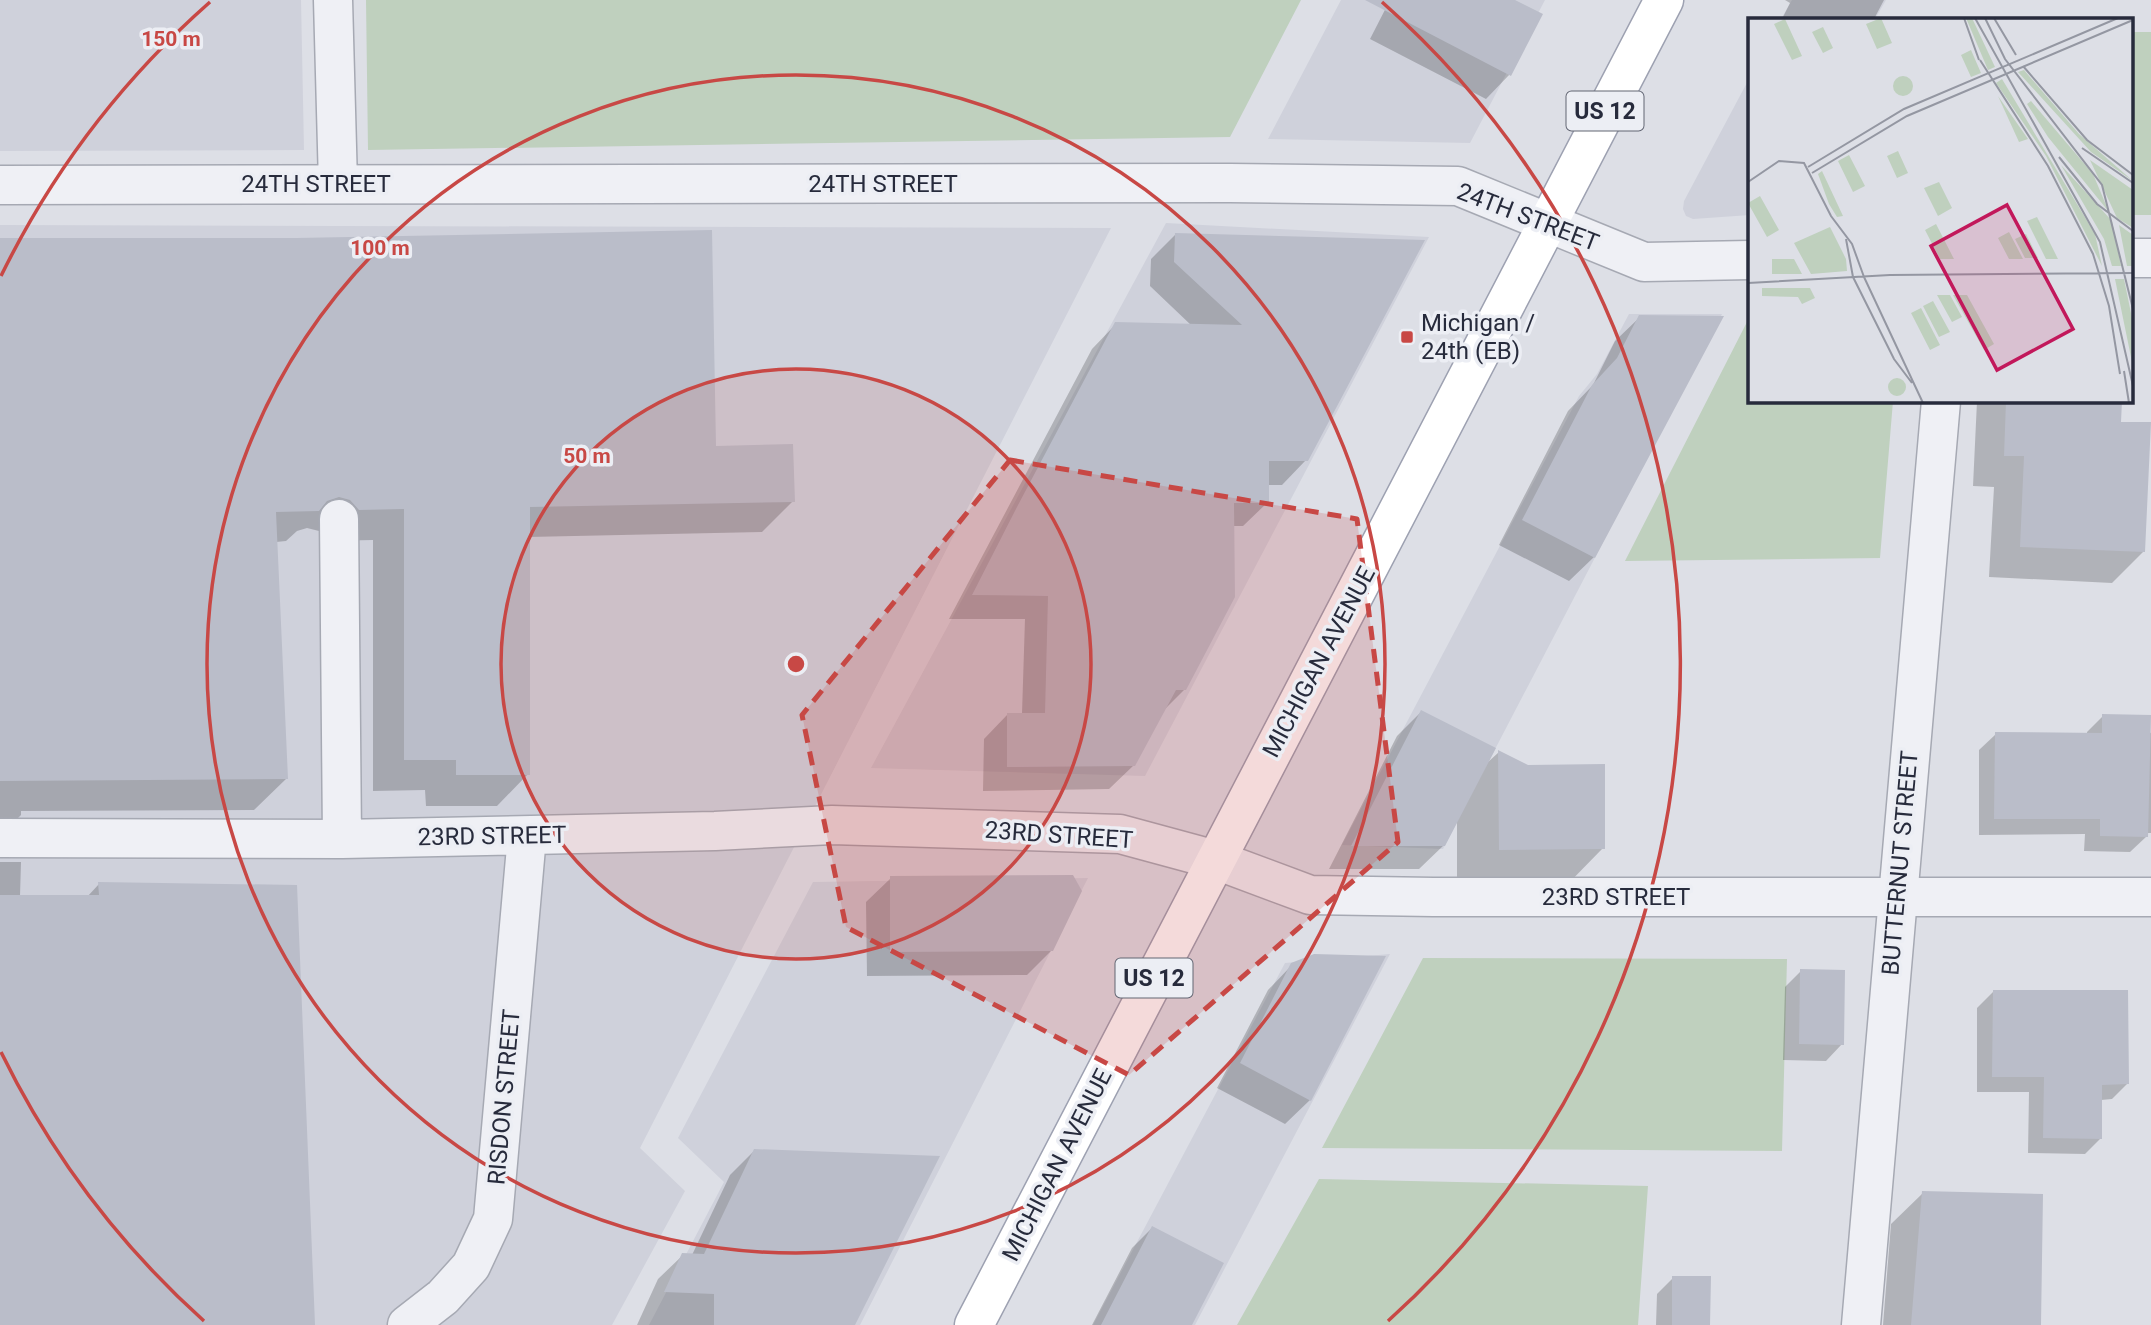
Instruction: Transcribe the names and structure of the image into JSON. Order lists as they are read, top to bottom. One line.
{"streets":{"main road":["US 12","MICHIGAN AVENUE"],"street":["24TH STREET","23RD STREET","BUTTERNUT STREET","RISDON STREET"]},"crossings":[["24TH STREET","MICHIGAN AVENUE"],["MICHIGAN AVENUE","23RD STREET"],["23RD STREET","BUTTERNUT STREET"],["23RD STREET","RISDON STREET"]],"places":{"transit":["Michigan / 24th (EB)"]},"rings":["150 m","100 m","50 m"]}
